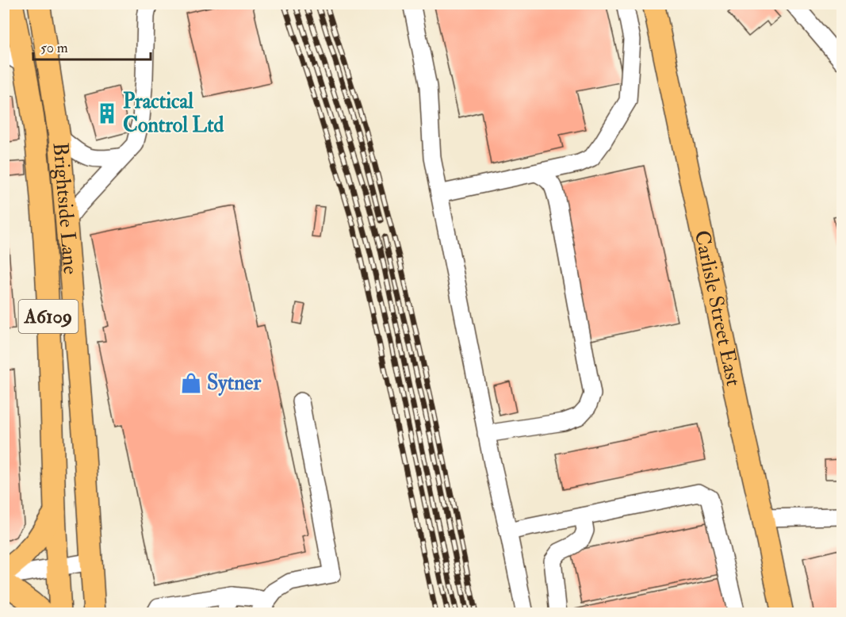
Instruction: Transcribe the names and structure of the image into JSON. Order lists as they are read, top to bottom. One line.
{"streets":{"main road":["Brightside Lane","Carlisle Street East","A6109"]},"places":{"building":["Practical Control Ltd"],"shop":["Sytner"]},"scale_bar":"50 m"}
